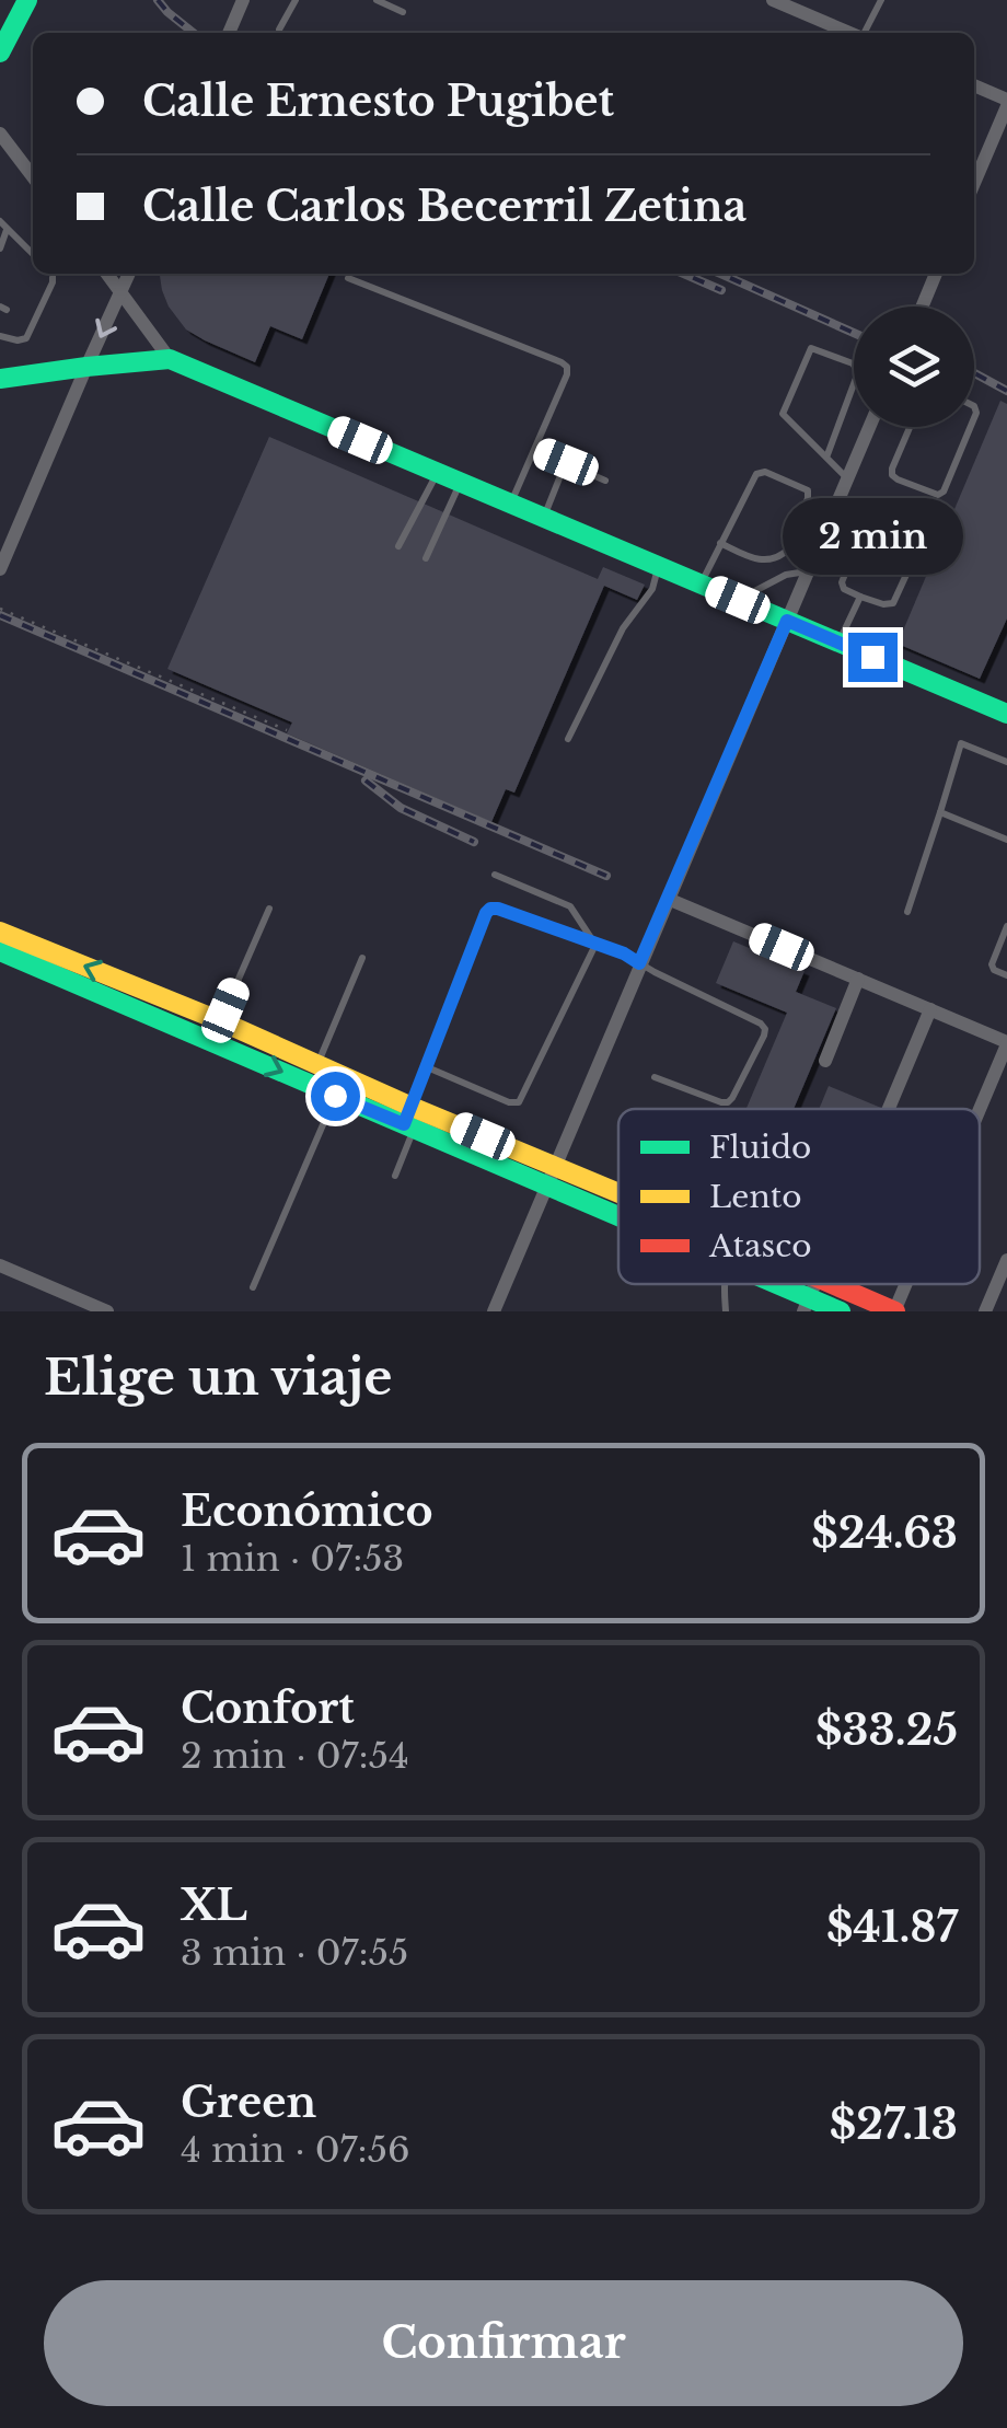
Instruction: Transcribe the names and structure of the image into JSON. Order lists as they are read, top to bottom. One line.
{"legend":["Fluido","Lento","Atasco"],"page":{"banner":["Calle Ernesto Pugibet","Calle Carlos Becerril Zetina"],"bubble":"2 min","heading":"Elige un viaje","list":[{"name":"Económico","note":"1 min · 07:53","value":"$24.63"},{"name":"Confort","note":"2 min · 07:54","value":"$33.25"},{"name":"XL","note":"3 min · 07:55","value":"$41.87"},{"name":"Green","note":"4 min · 07:56","value":"$27.13"}],"buttons":"Confirmar"}}
